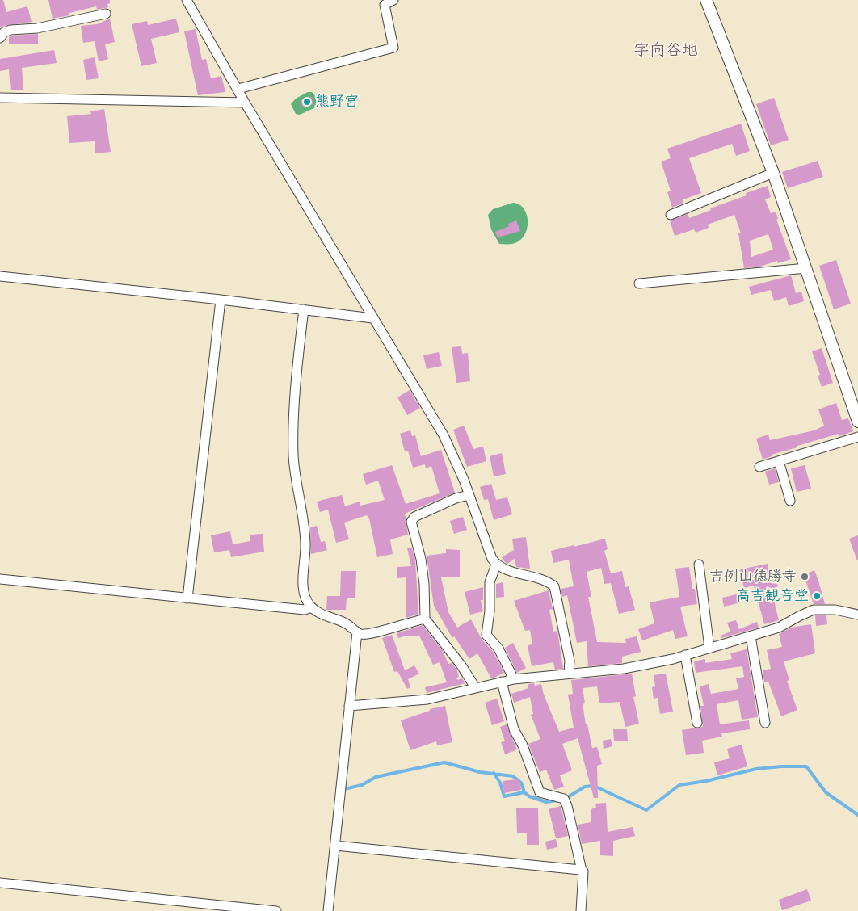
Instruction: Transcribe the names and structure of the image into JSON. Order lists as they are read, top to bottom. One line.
{"districts":["字向谷地"],"places":["熊野宮","吉例山徳勝寺","高吉観音堂"]}
